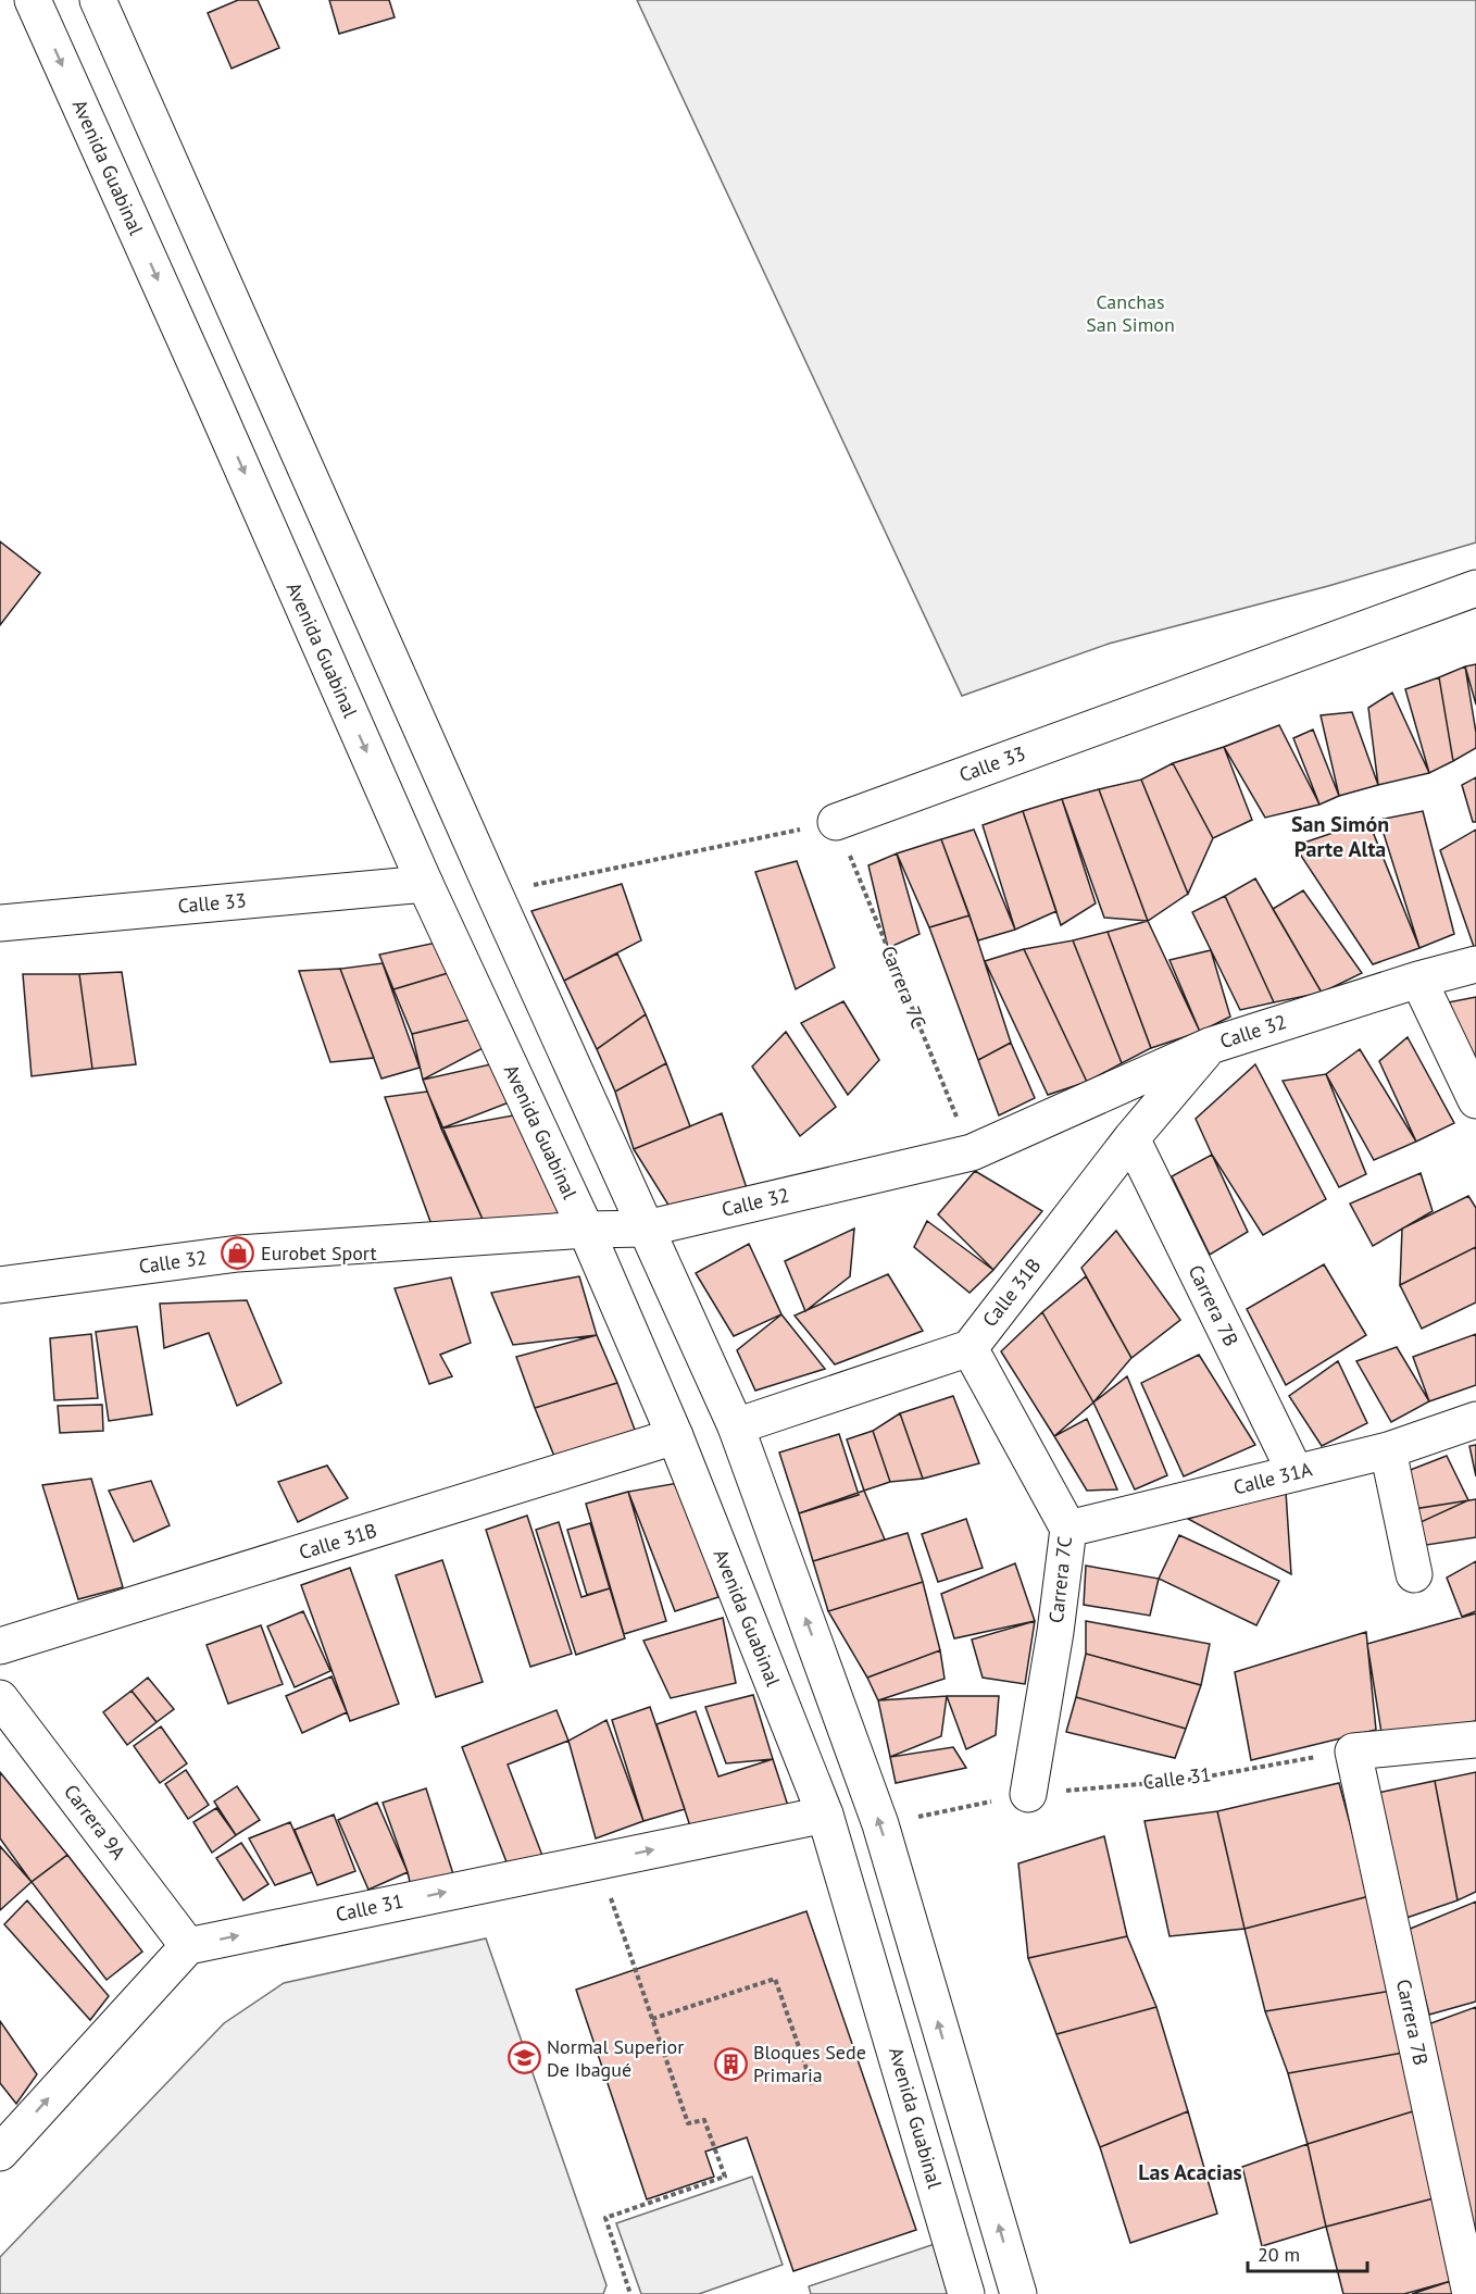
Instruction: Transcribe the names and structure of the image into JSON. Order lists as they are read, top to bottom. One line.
{"streets":{"street":["Avenida Guabinal","Calle 33","Carrera 7C","Calle 32","Calle 31B","Carrera 7B","Calle 31A","Calle 31","Carrera 9A"]},"crossings":[["Avenida Guabinal","Calle 33"],["Avenida Guabinal","Calle 32"],["Avenida Guabinal","Calle 31B"],["Avenida Guabinal","Calle 31"],["Calle 33","Carrera 7C"],["Carrera 7C","Calle 32"],["Carrera 7C","Calle 31B"],["Carrera 7C","Calle 31A"],["Carrera 7C","Calle 31"],["Calle 32","Calle 31B"],["Calle 31B","Carrera 7B"],["Carrera 7B","Calle 31A"],["Carrera 7B","Calle 31"],["Calle 31","Carrera 9A"]],"one_way":["Calle 31"],"districts":["San Simón Parte Alta","Las Acacias"],"parks":["Canchas San Simon"],"places":{"shop":["Eurobet Sport"],"school or university":["Normal Superior De Ibagué"],"building":["Bloques Sede Primaria"]},"scale_bar":"20 m"}
